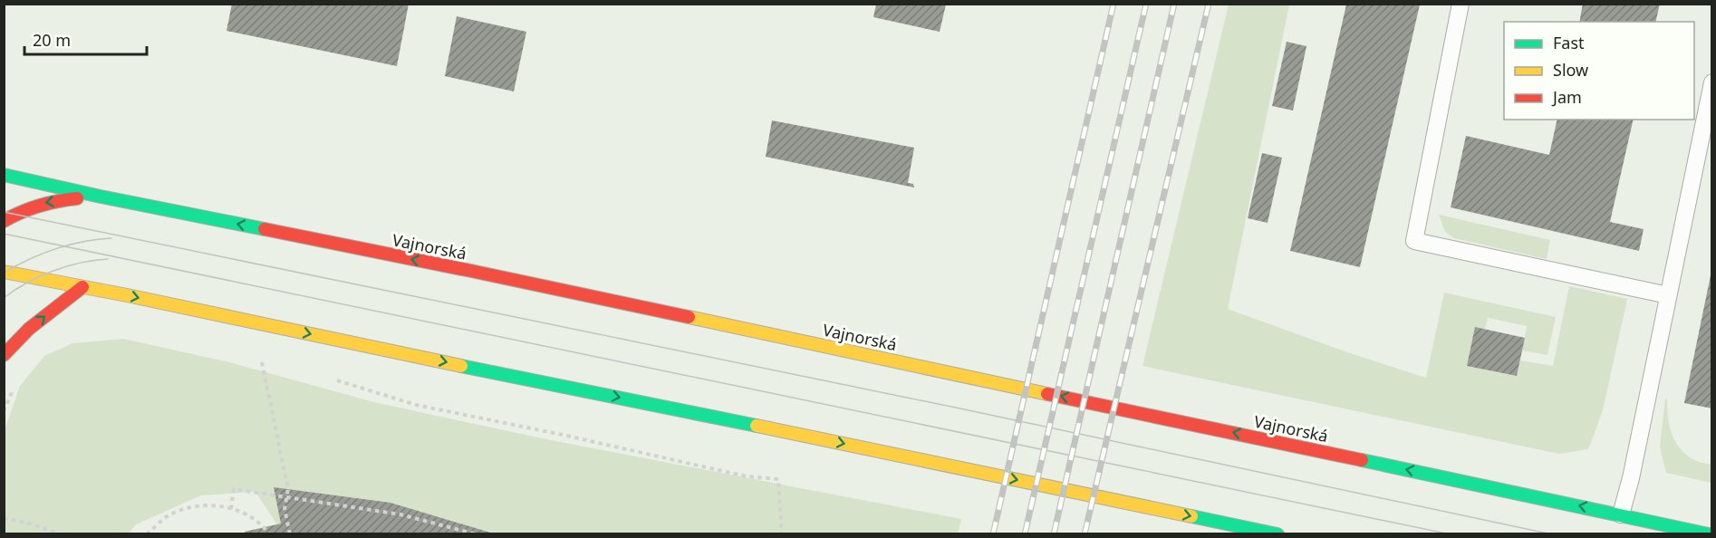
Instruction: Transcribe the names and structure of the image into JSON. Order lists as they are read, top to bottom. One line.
{"streets":{"main road":["Vajnorská"]},"legend":["Fast","Slow","Jam"],"scale_bar":"20 m"}
